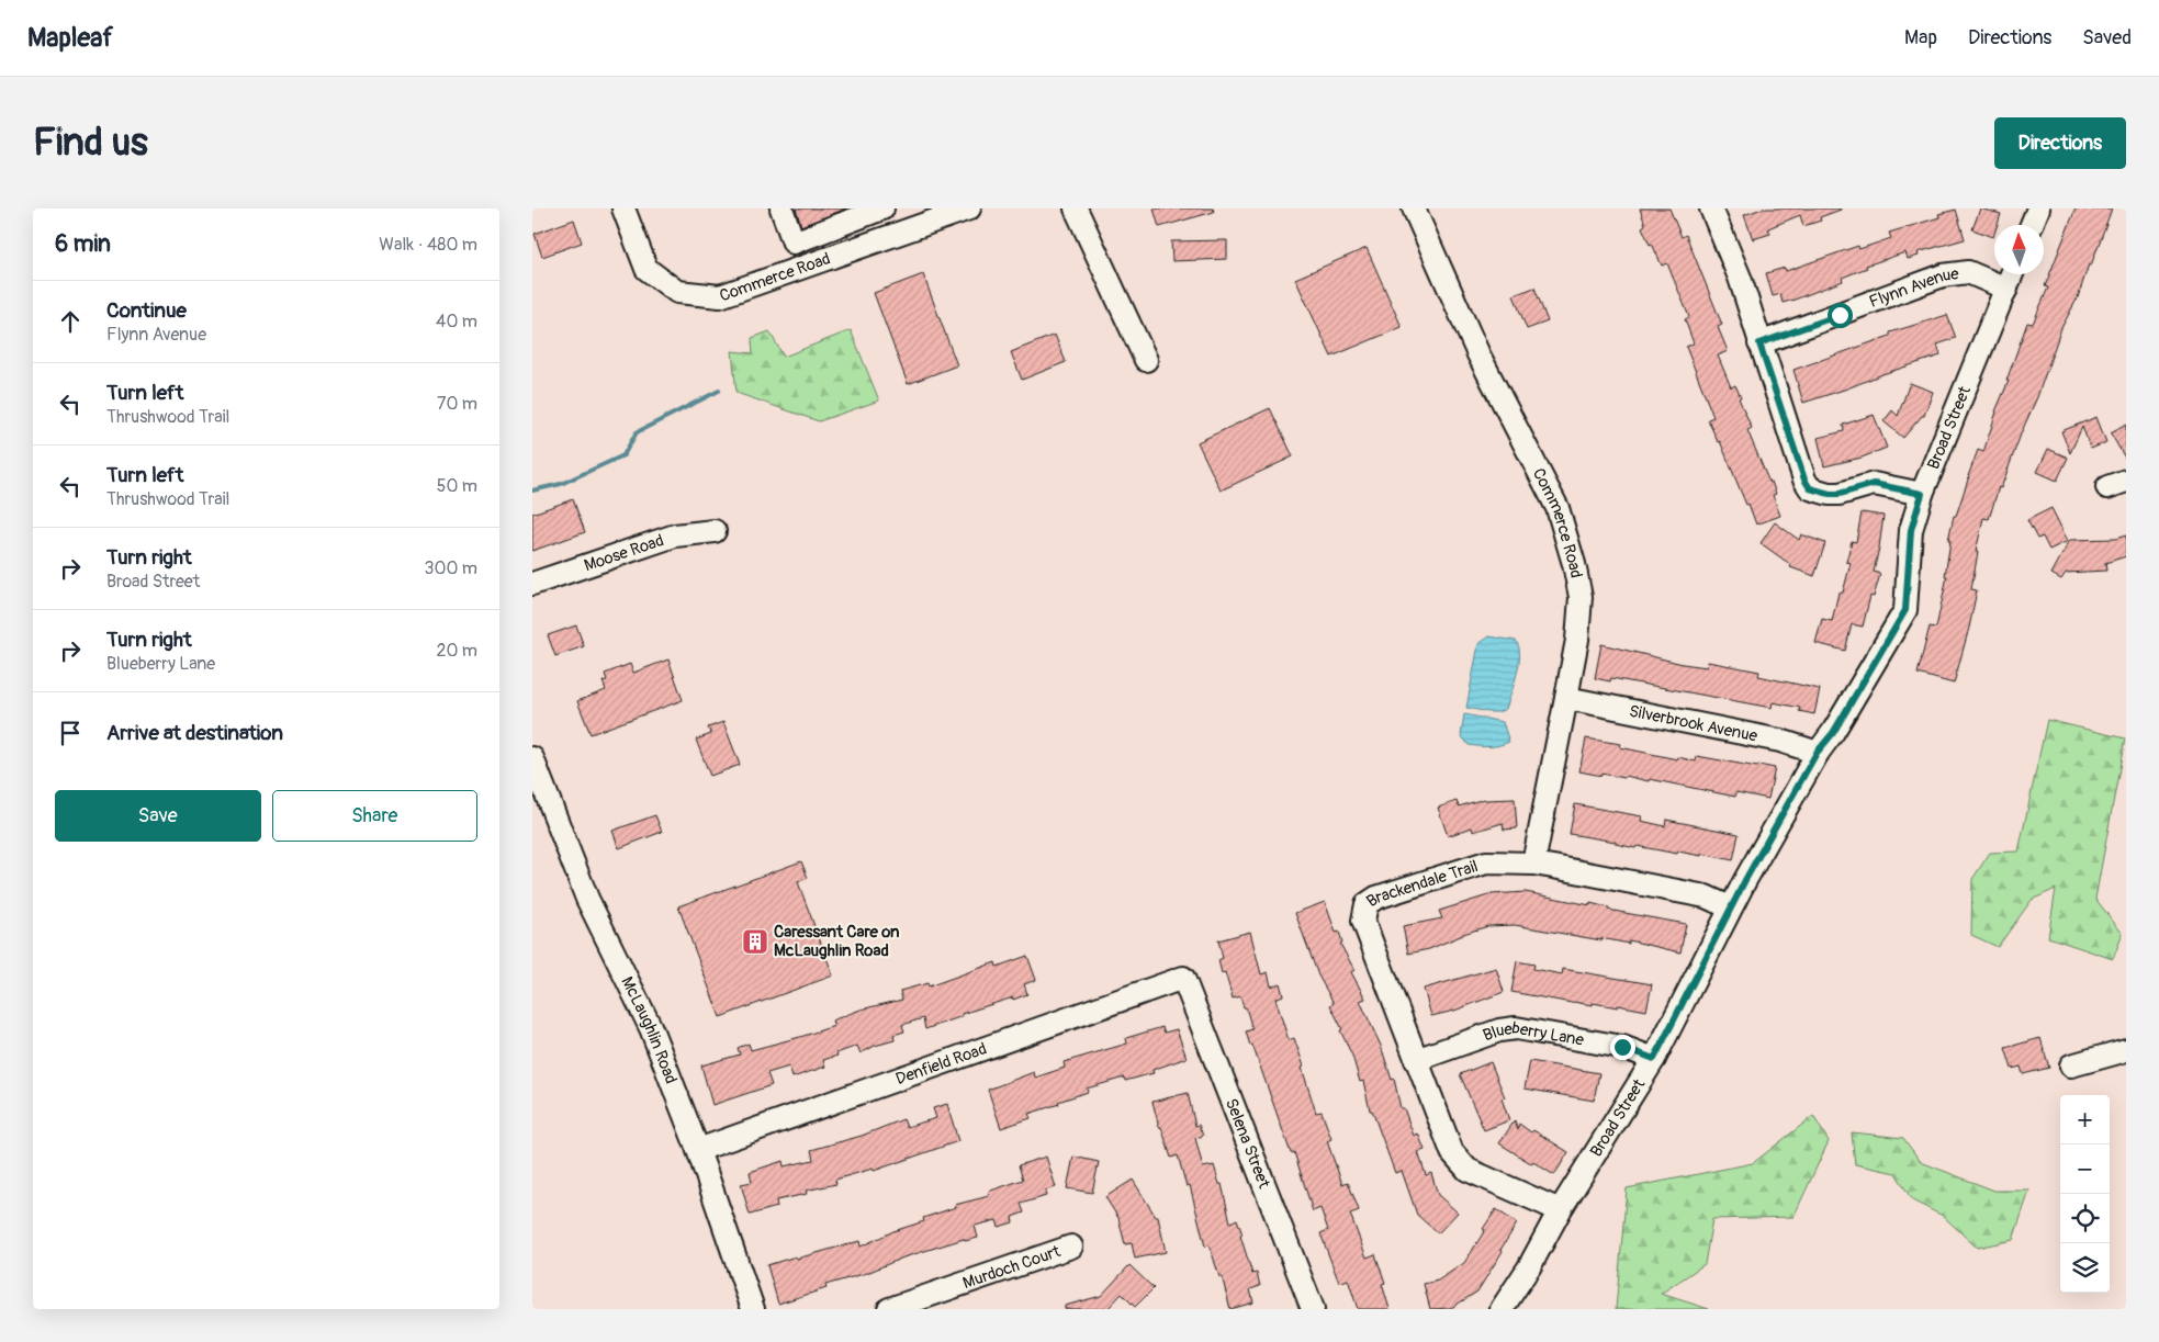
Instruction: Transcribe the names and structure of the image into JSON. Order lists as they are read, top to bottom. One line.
{"streets":{"street":["Commerce Road","Flynn Avenue","Broad Street","Moose Road","Silverbrook Avenue","Brackendale Trail","McLaughlin Road","Blueberry Lane","Denfield Road","Selena Street","Murdoch Court"]},"crossings":[["Commerce Road","Silverbrook Avenue"],["Commerce Road","Brackendale Trail"],["Flynn Avenue","Broad Street"],["Broad Street","Silverbrook Avenue"],["Broad Street","Brackendale Trail"],["Broad Street","Blueberry Lane"],["Brackendale Trail","Blueberry Lane"],["McLaughlin Road","Denfield Road"],["Denfield Road","Selena Street"]],"places":{"building":["Caressant Care on McLaughlin Road"]},"north":"top","page":{"header":"Mapleaf","nav":["Map","Directions","Saved"],"buttons":["Directions",["Save","Share"]],"title":"Find us","heading":["6 min","Walk · 480 m"],"list":[["Continue","Flynn Avenue","40 m"],["Turn left","Thrushwood Trail","70 m"],["Turn left","Thrushwood Trail","50 m"],["Turn right","Broad Street","300 m"],["Turn right","Blueberry Lane","20 m"],"Arrive at destination"],"map_buttons":["+","−"]}}
